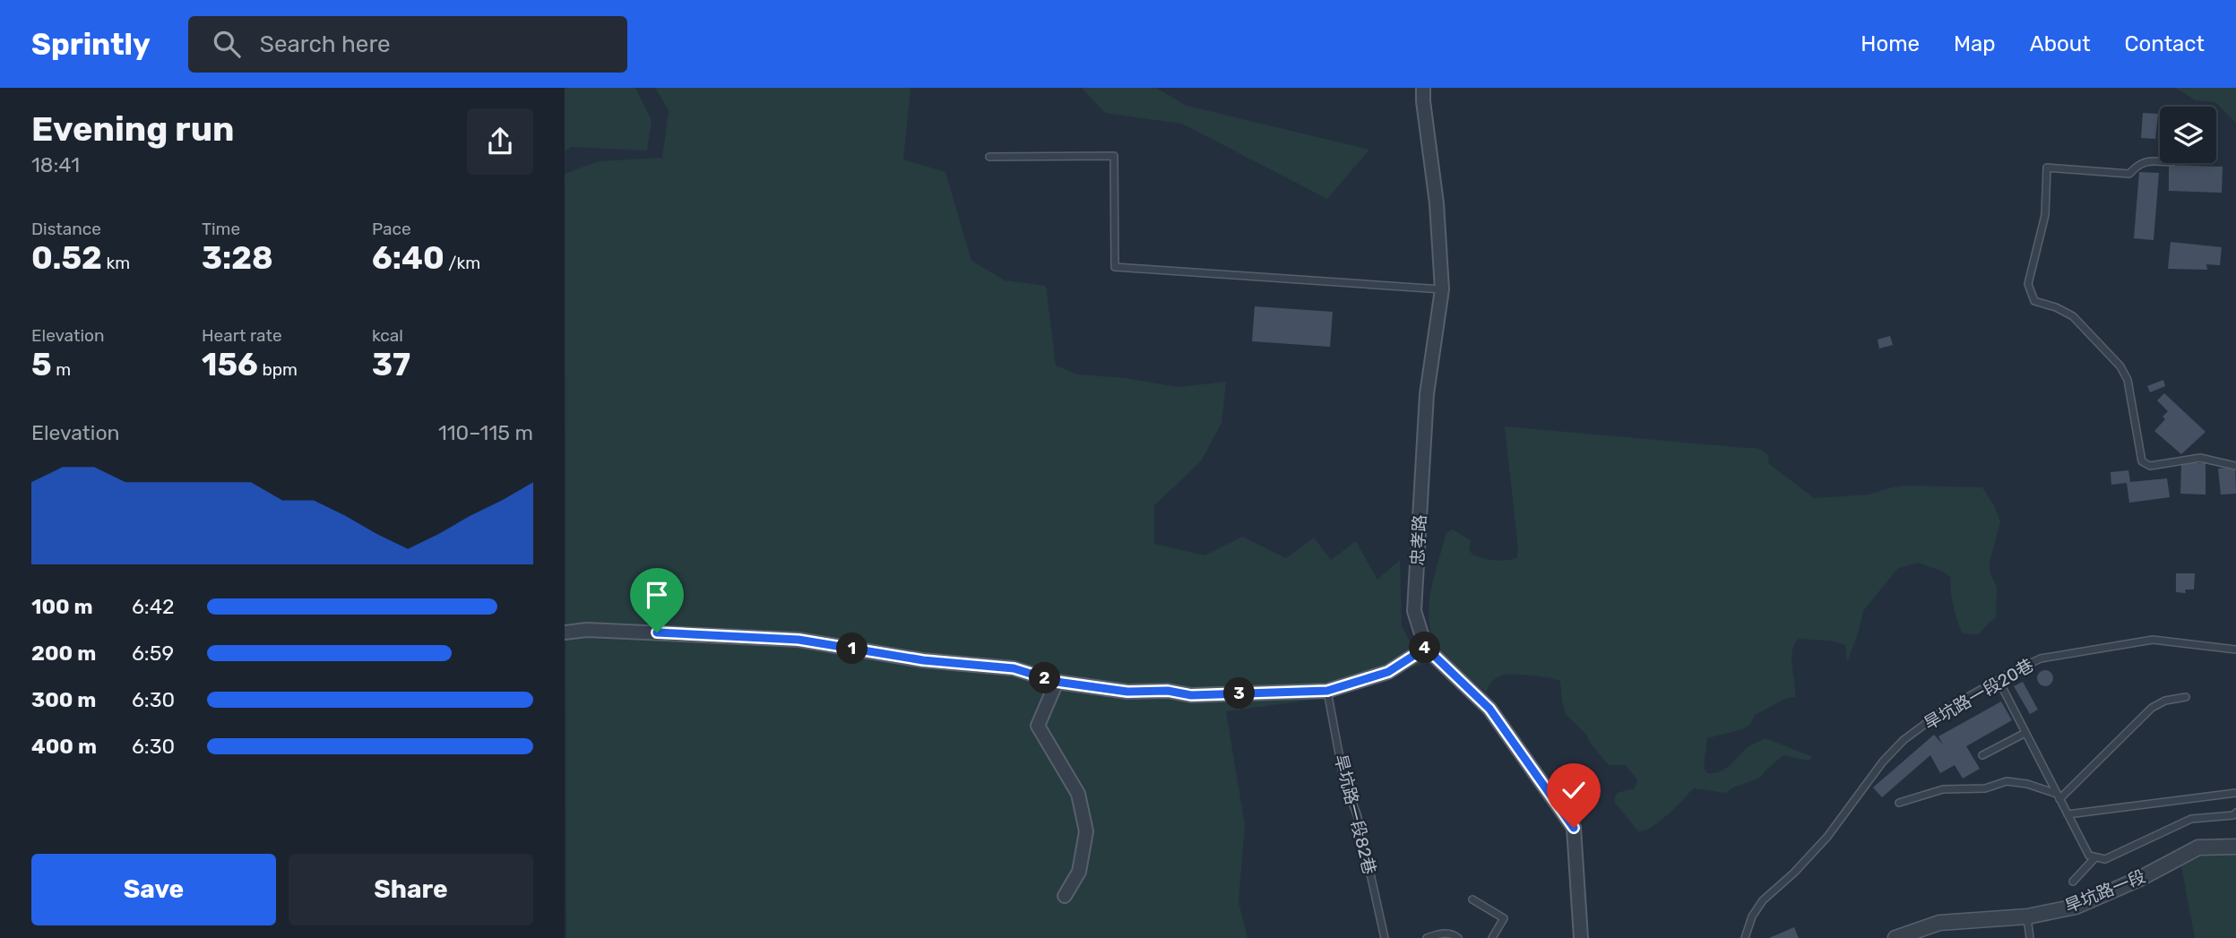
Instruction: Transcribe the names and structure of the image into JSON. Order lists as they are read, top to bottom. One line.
{"streets":{"street":["忠孝路","旱坑路一段"],"lane":["旱坑路一段20巷","旱坑路一段82巷"]},"page":{"header":"Sprintly","search":"Search here","nav":["Home","Map","About","Contact"],"heading":["Evening run","18:41"],"stats":[["Distance","0.52 km"],["Time","3:28"],["Pace","6:40 /km"],["Elevation","5 m"],["Heart rate","156 bpm"],["kcal","37"]],"chart":["Elevation","110–115 m"],"list":[{"name":"100 m","note":"6:42"},{"name":"200 m","note":"6:59"},{"name":"300 m","note":"6:30"},{"name":"400 m","note":"6:30"}],"pins":["4","1","2","3"],"buttons":["Save","Share"]}}
